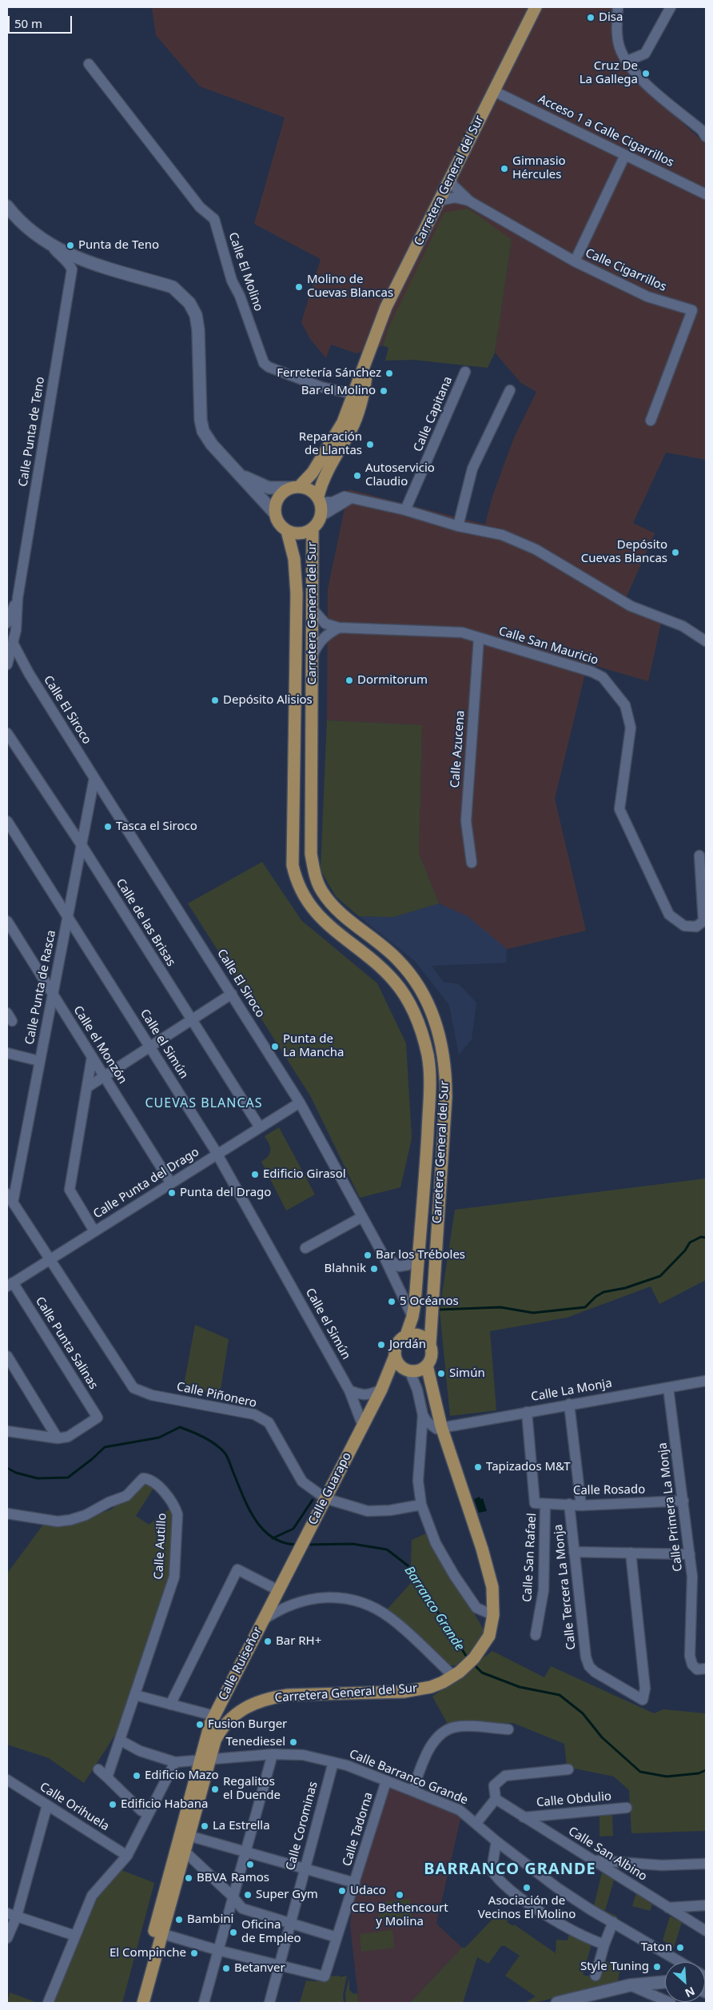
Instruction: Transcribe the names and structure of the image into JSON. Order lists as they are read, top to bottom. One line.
{"streets":{"main road":["Carretera General del Sur","Calle Guarapo","Calle Ruiseñor"],"street":["Acceso 1 a Calle Cigarrillos","Calle Cigarrillos","Calle El Molino","Calle Capitana","Calle Punta de Teno","Calle San Mauricio","Calle El Siroco","Calle Azucena","Calle de las Brisas","Calle Punta de Rasca","Calle el Simún","Calle el Monzón","Calle Punta del Drago","Calle Punta Salinas","Calle La Monja","Calle Piñonero","Calle Rosado","Calle Primera La Monja","Calle Autillo","Calle San Rafael","Calle Tercera La Monja","Calle Barranco Grande","Calle Obdulio","Calle Orihuela","Calle Corominas","Calle Tadorna","Calle San Albino"]},"crossings":[["Acceso 1 a Calle Cigarrillos","Carretera General del Sur"],["Carretera General del Sur","Calle El Molino"],["Carretera General del Sur","Calle San Mauricio"],["Carretera General del Sur","Calle El Siroco"],["Carretera General del Sur","Calle La Monja"],["Carretera General del Sur","Calle Guarapo"],["Carretera General del Sur","Calle Ruiseñor"],["Carretera General del Sur","Calle Barranco Grande"],["Calle Punta de Teno","Calle El Siroco"],["Calle San Mauricio","Calle Azucena"],["Calle El Siroco","Calle Punta de Rasca"],["Calle El Siroco","Calle Punta del Drago"],["Calle de las Brisas","Calle Punta de Rasca"],["Calle de las Brisas","Calle Punta del Drago"],["Calle Punta de Rasca","Calle el Simún"],["Calle Punta de Rasca","Calle el Monzón"],["Calle el Simún","Calle Punta del Drago"],["Calle el Simún","Calle Guarapo"],["Calle el Monzón","Calle Punta del Drago"],["Calle Punta del Drago","Calle Punta Salinas"],["Calle Punta del Drago","Calle Piñonero"],["Calle La Monja","Calle Primera La Monja"],["Calle La Monja","Calle San Rafael"],["Calle Piñonero","Calle Guarapo"],["Calle Guarapo","Calle Ruiseñor"],["Calle Rosado","Calle Primera La Monja"],["Calle Rosado","Calle San Rafael"],["Calle Rosado","Calle Tercera La Monja"],["Calle Ruiseñor","Calle Barranco Grande"],["Calle Barranco Grande","Calle Corominas"],["Calle Barranco Grande","Calle Tadorna"],["Calle Obdulio","Calle San Albino"],["Calle Corominas","Calle Tadorna"]],"districts":["CUEVAS BLANCAS","BARRANCO GRANDE"],"water":["Barranco Grande"],"places":["Disa","Cruz De La Gallega","Gimnasio Hércules","Punta de Teno","Molino de Cuevas Blancas","Ferretería Sánchez","Bar el Molino","Reparación de Llantas","Autoservicio Claudio","Depósito Cuevas Blancas","Dormitorum","Depósito Alisios","Tasca el Siroco","Punta de La Mancha","Edificio Girasol","Punta del Drago","Bar los Tréboles","Blahnik","5 Océanos","Jordán","Simún","Tapizados M&T","Bar RH+","Fusion Burger","Tenediesel","Edificio Mazo","Regalitos el Duende","Edificio Habana","La Estrella","Ramos","BBVA","Asociación de Vecinos El Molino","Udaco","Super Gym","CEO Bethencourt y Molina","Bambini","Oficina de Empleo","Taton","El Compinche","Style Tuning","Betanver"],"scale_bar":"50 m","north":"bottom right"}
